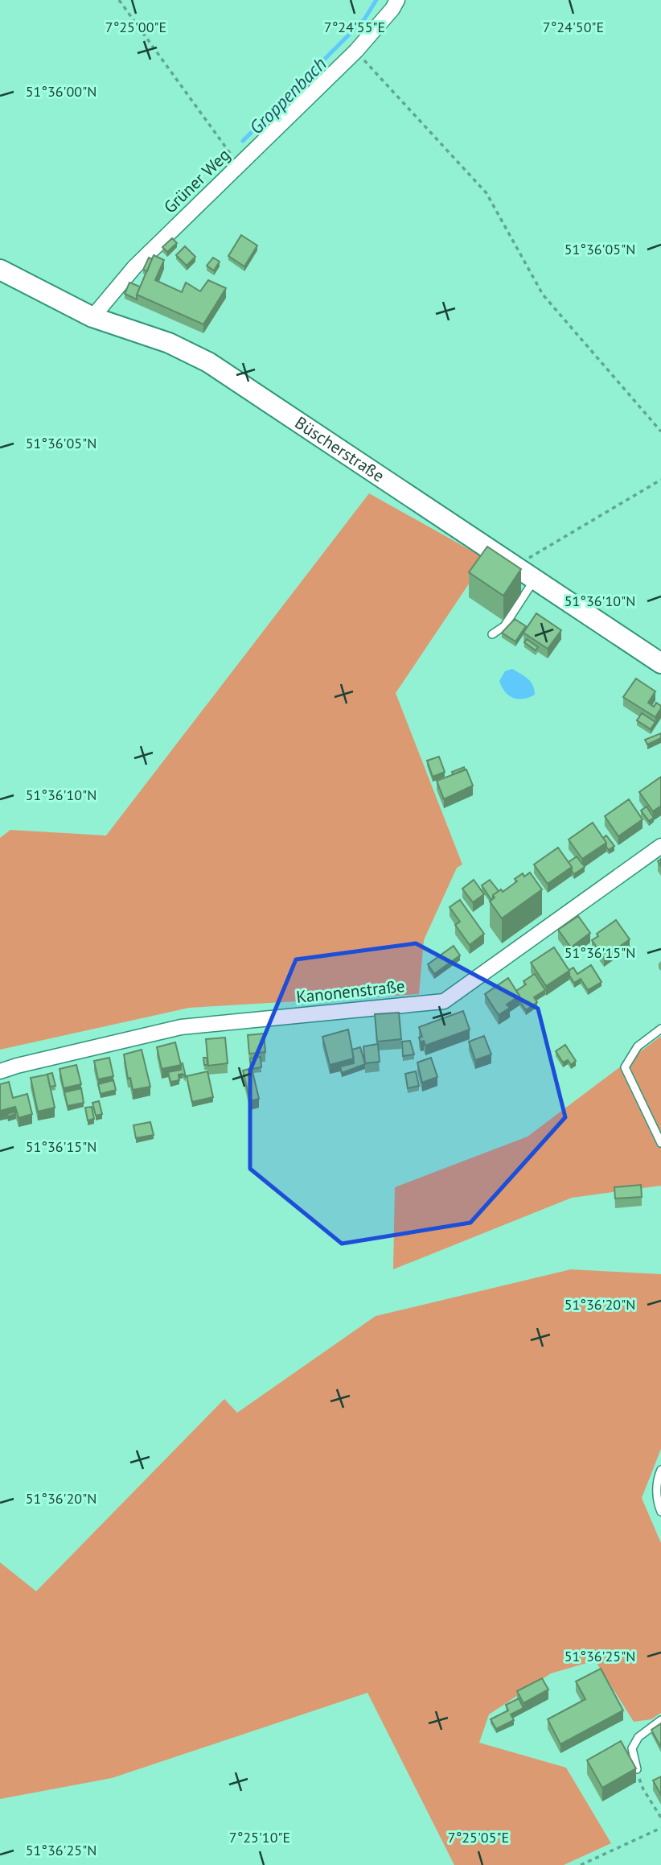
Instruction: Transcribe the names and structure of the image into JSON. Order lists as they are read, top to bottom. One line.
{"streets":{"street":["Grüner Weg","Büscherstraße","Kanonenstraße"]},"crossings":[["Grüner Weg","Büscherstraße"]],"water":["Groppenbach"],"coordinates":["7°25'00\"E","7°24'55\"E","7°24'50\"E","51°36'00\"N","51°36'05\"N","51°36'10\"N","51°36'15\"N","51°36'20\"N","51°36'25\"N","7°25'10\"E","7°25'05\"E"]}
